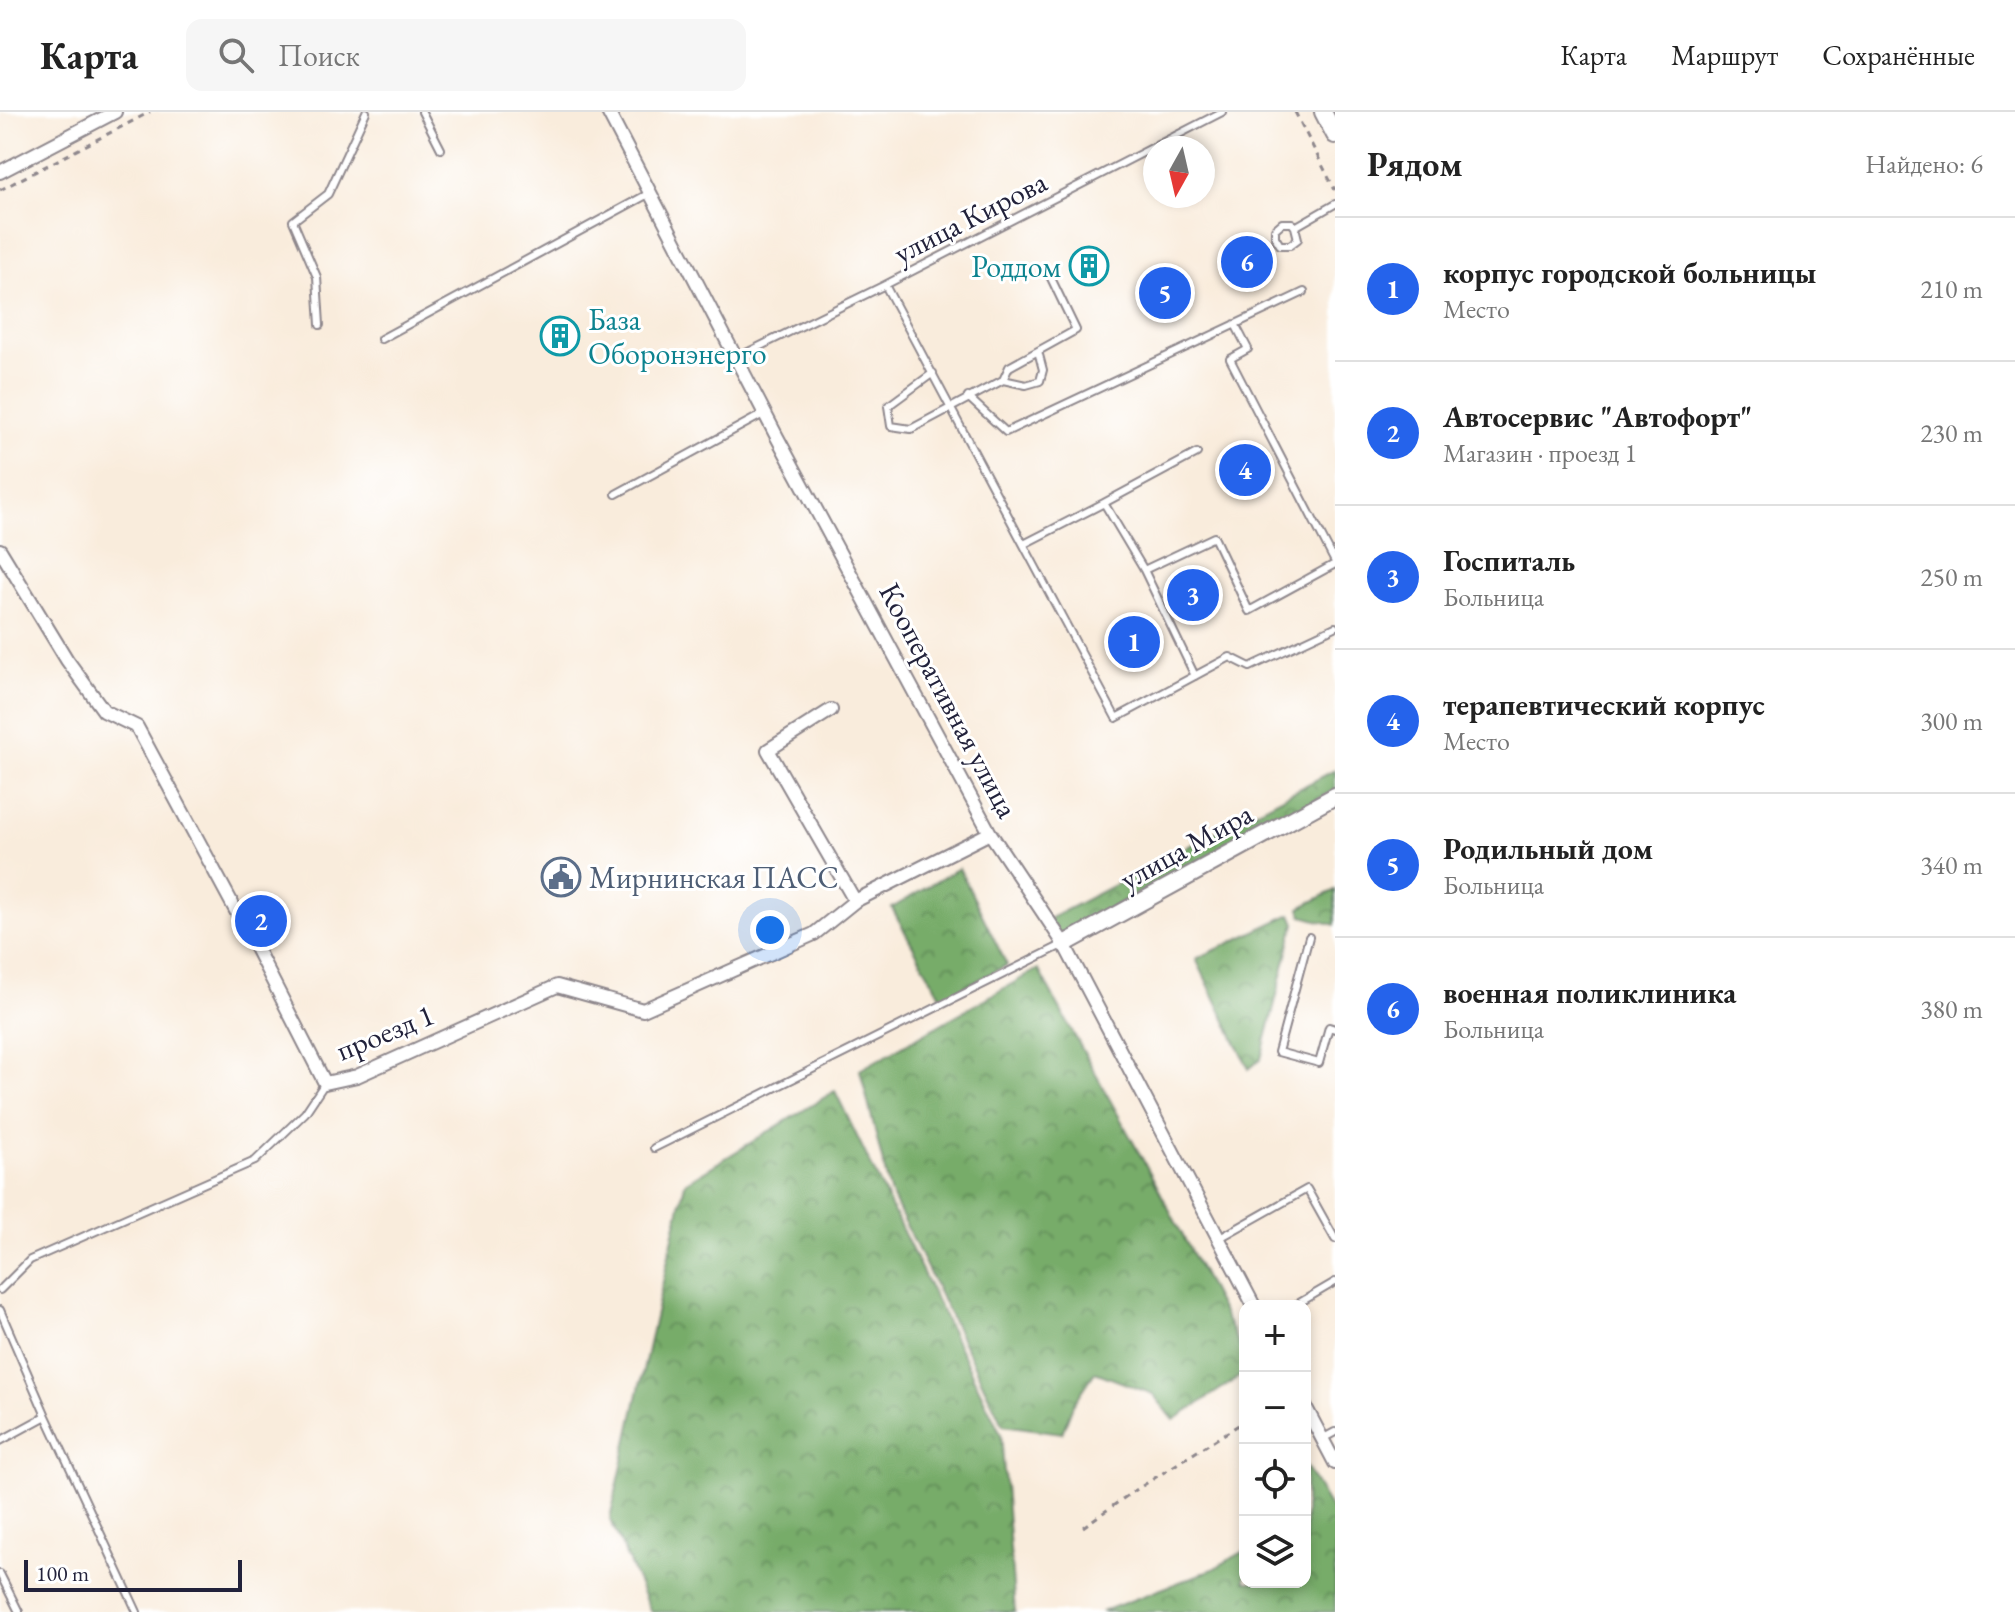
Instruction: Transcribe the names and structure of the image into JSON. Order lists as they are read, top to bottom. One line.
{"streets":{"street":["Кооперативная улица","улица Мира","проезд 1"],"lane":["улица Кирова"]},"crossings":[["улица Кирова","Кооперативная улица"],["Кооперативная улица","улица Мира"],["Кооперативная улица","проезд 1"]],"places":{"building":["Роддом","База Оборонэнерго"],"public building":["Мирнинская ПАСС"]},"scale_bar":"100 m","north":"bottom","page":{"header":"Карта","search":"Поиск","nav":["Карта","Маршрут","Сохранённые"],"heading":["Рядом","Найдено: 6"],"list":[{"mark":"1","name":"корпус городской больницы","note":"Место","value":"210 m"},{"mark":"2","name":"Автосервис \"Автофорт\"","note":"Магазин · проезд 1","value":"230 m"},{"mark":"3","name":"Госпиталь","note":"Больница","value":"250 m"},{"mark":"4","name":"терапевтический корпус","note":"Место","value":"300 m"},{"mark":"5","name":"Родильный дом","note":"Больница","value":"340 m"},{"mark":"6","name":"военная поликлиника","note":"Больница","value":"380 m"}],"pins":["6","5","4","3","1","2"],"map_buttons":["+","−"],"scale":"100 m"}}
